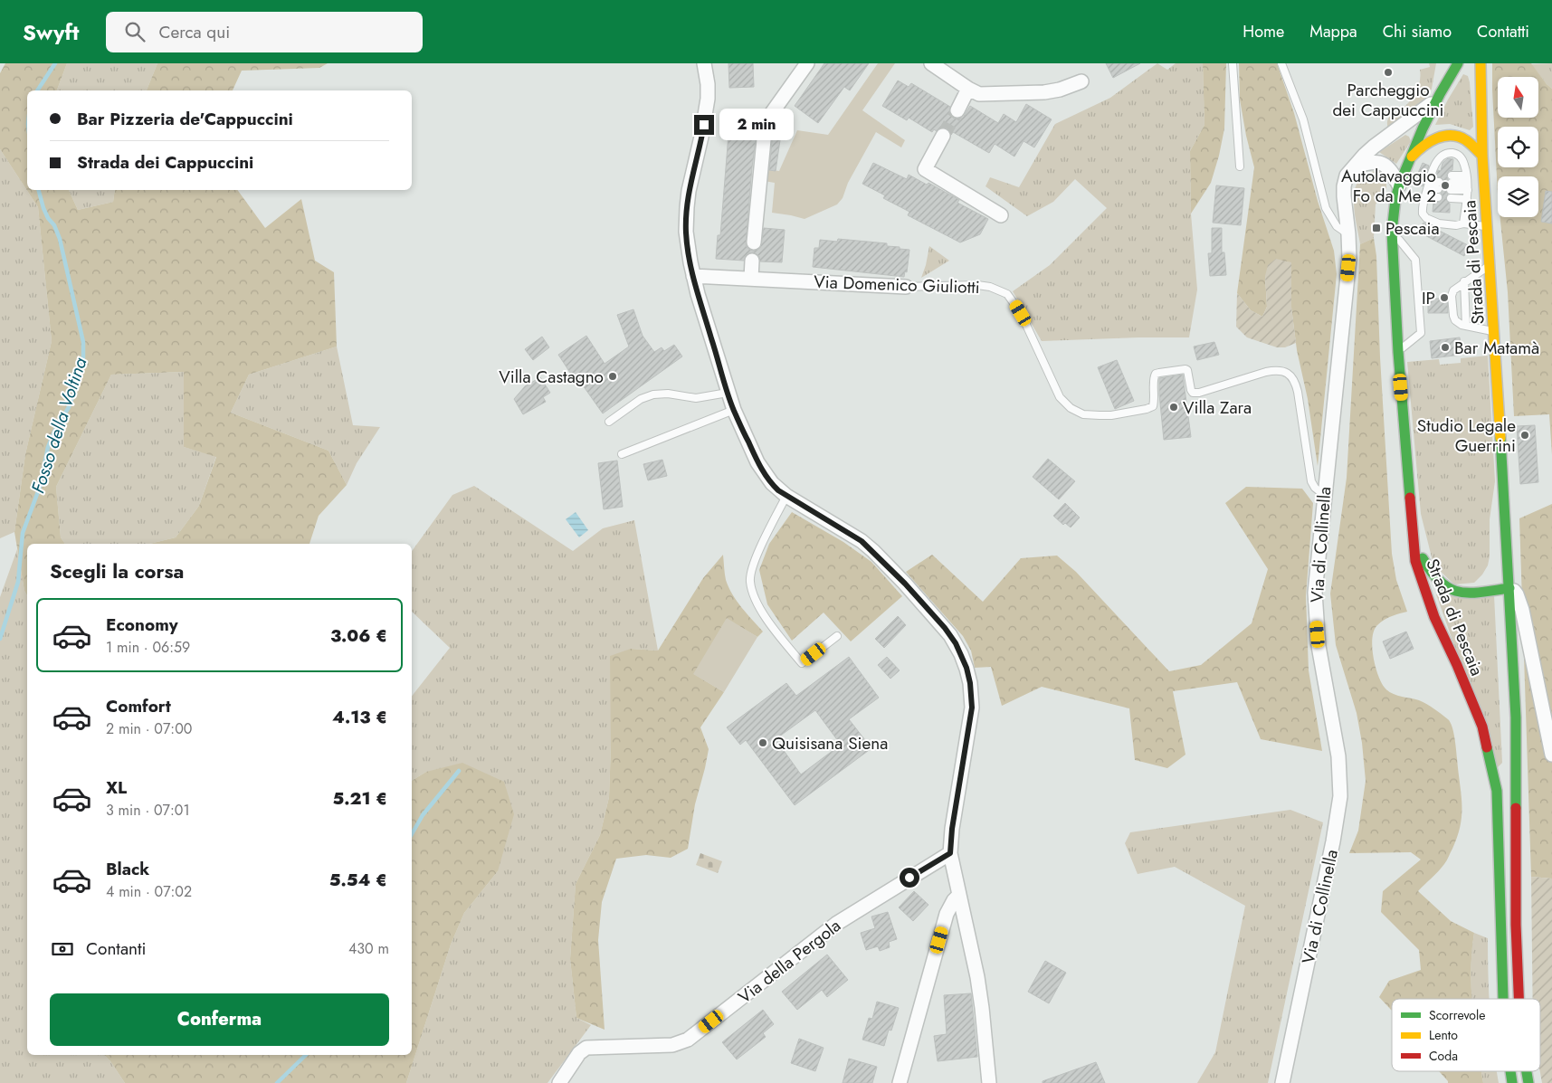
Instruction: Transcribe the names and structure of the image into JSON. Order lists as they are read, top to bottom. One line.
{"streets":{"main road":["Strada di Pescaia"],"street":["Via Domenico Giuliotti","Via di Collinella","Via della Pergola"]},"crossings":[["Strada di Pescaia","Via di Collinella"],["Via Domenico Giuliotti","Via di Collinella"]],"water":["Fosso della Voltina"],"places":{"other":["Parcheggio dei Cappuccini","Autolavaggio Fo da Me 2","IP","Bar Matamà","Villa Castagno","Villa Zara","Studio Legale Guerrini","Quisisana Siena"],"transit":["Pescaia"]},"legend":["Scorrevole","Lento","Coda"],"north":"top","page":{"header":"Swyft","search":"Cerca qui","nav":["Home","Mappa","Chi siamo","Contatti"],"banner":["Bar Pizzeria de'Cappuccini","Strada dei Cappuccini"],"bubble":"2 min","heading":"Scegli la corsa","list":[{"name":"Economy","note":"1 min · 06:59","value":"3.06 €"},{"name":"Comfort","note":"2 min · 07:00","value":"4.13 €"},{"name":"XL","note":"3 min · 07:01","value":"5.21 €"},{"name":"Black","note":"4 min · 07:02","value":"5.54 €"}],"pay":["Contanti","430 m"],"buttons":"Conferma"}}
